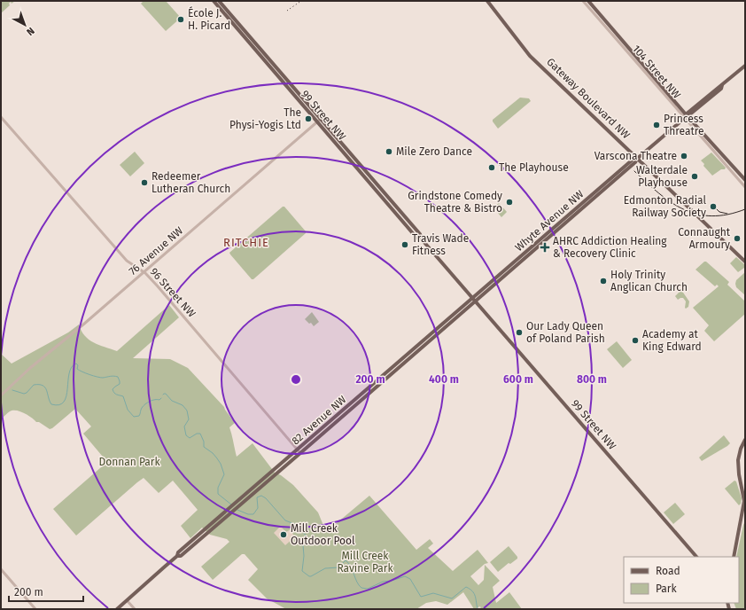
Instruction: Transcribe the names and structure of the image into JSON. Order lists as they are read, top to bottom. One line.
{"streets":{"main road":["104 Street NW","Gateway Boulevard NW","99 Street NW","Whyte Avenue NW","82 Avenue NW"],"street":["76 Avenue NW","96 Street NW"]},"crossings":[["104 Street NW","Whyte Avenue NW"],["Gateway Boulevard NW","Whyte Avenue NW"],["99 Street NW","Whyte Avenue NW"],["99 Street NW","76 Avenue NW"],["99 Street NW","82 Avenue NW"],["Whyte Avenue NW","82 Avenue NW"],["76 Avenue NW","96 Street NW"],["96 Street NW","82 Avenue NW"]],"districts":["RITCHIE"],"parks":["Donnan Park","Mill Creek Ravine Park"],"places":{"other":["École J. H. Picard","The Physi-Yogis Ltd","Princess Threatre","Mile Zero Dance","Varscona Theatre","The Playhouse","Walterdale Playhouse","Redeemer Lutheran Church","Grindstone Comedy Theatre & Bistro","Edmonton Radial Railway Society","Connaught Armoury","Travis Wade Fitness","Holy Trinity Anglican Church","Our Lady Queen of Poland Parish","Academy at King Edward","Mill Creek Outdoor Pool"],"health":["AHRC Addiction Healing & Recovery Clinic"]},"legend":["Road","Park"],"scale_bar":"200 m","north":"bottom right","rings":["200 m","400 m","600 m","800 m"]}
